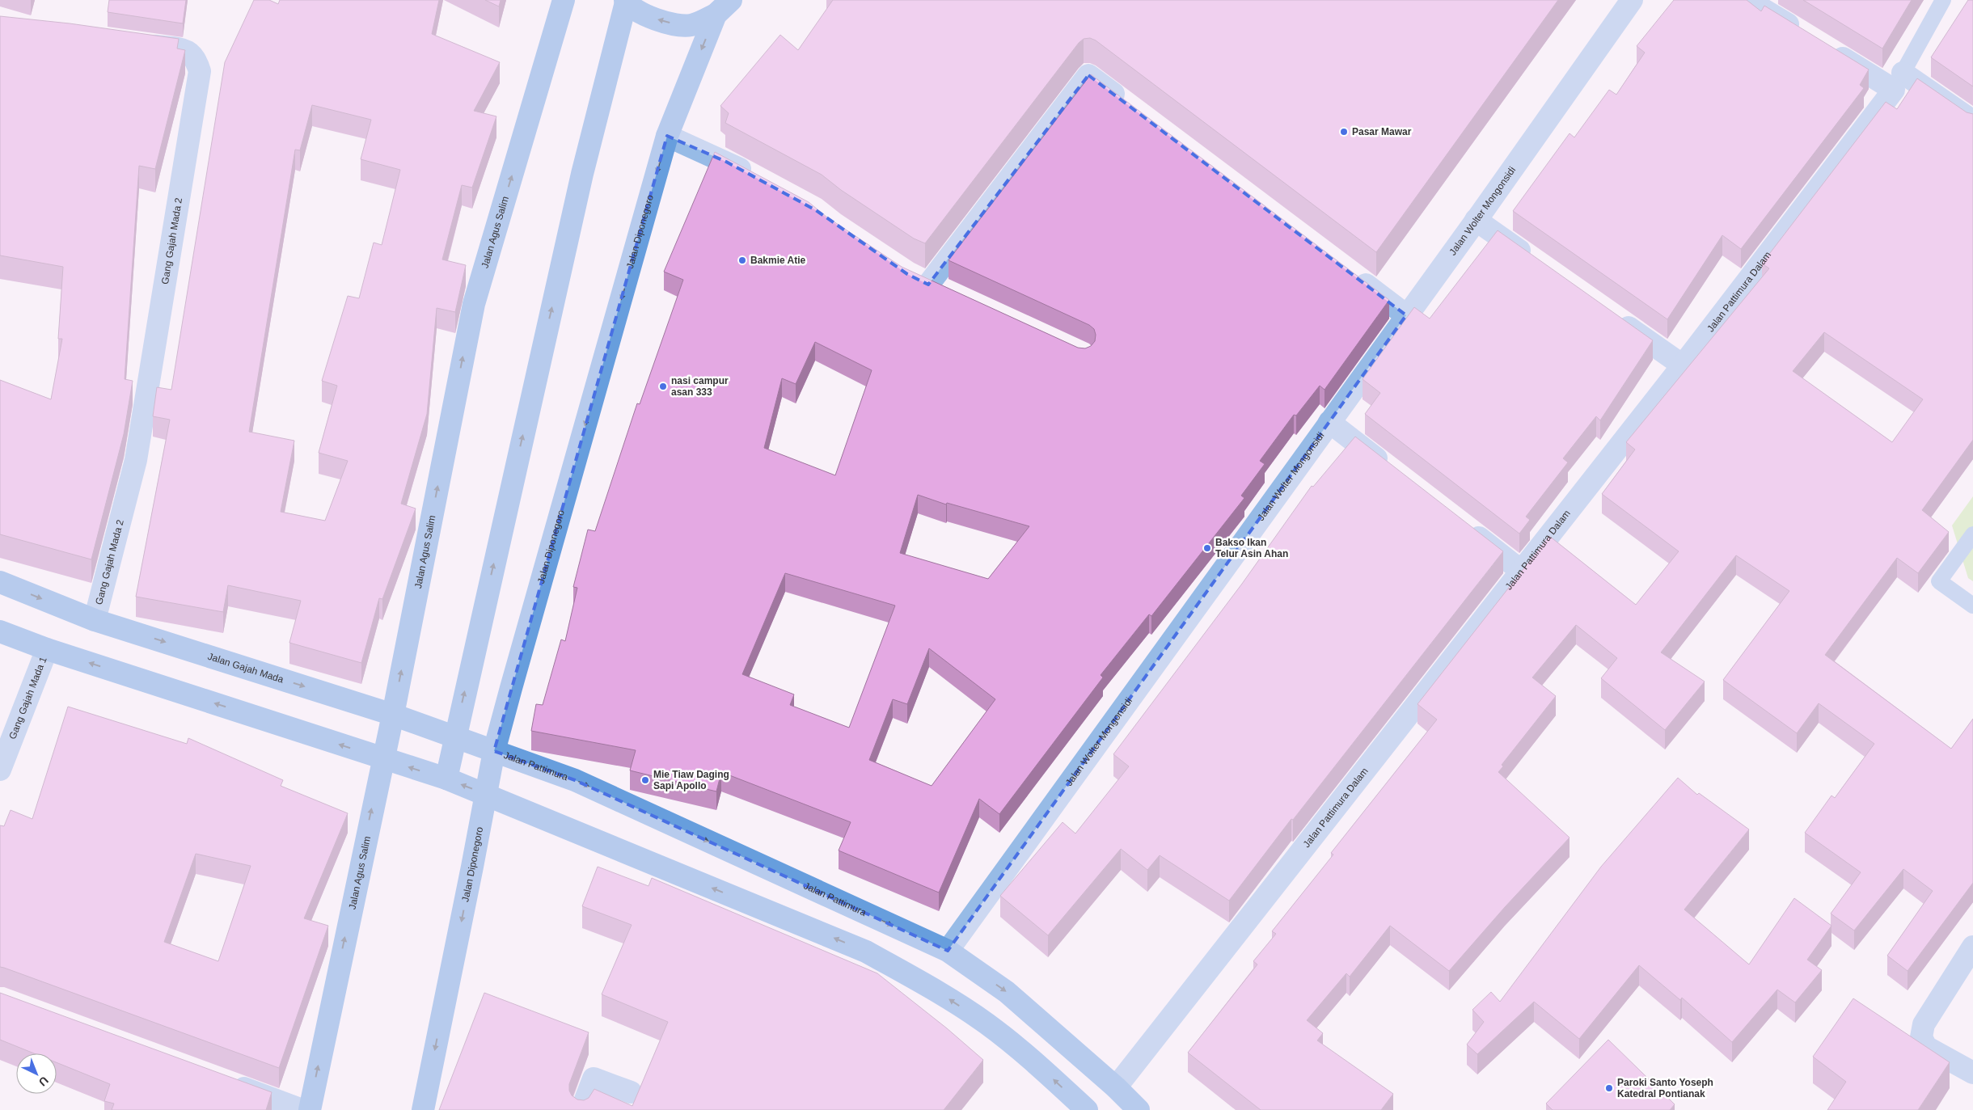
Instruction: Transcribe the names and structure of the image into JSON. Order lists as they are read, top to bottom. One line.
{"streets":{"street":["Jalan Wolter Mongonsidi","Jalan Diponegoro","Jalan Agus Salim","Gang Gajah Mada 2","Jalan Pattimura Dalam","Jalan Gajah Mada","Gang Gajah Mada 1","Jalan Pattimura"]},"crossings":[["Jalan Wolter Mongonsidi","Jalan Pattimura"],["Jalan Diponegoro","Jalan Gajah Mada"],["Jalan Diponegoro","Jalan Pattimura"],["Jalan Agus Salim","Jalan Gajah Mada"],["Gang Gajah Mada 2","Jalan Gajah Mada"],["Jalan Pattimura Dalam","Jalan Pattimura"],["Jalan Gajah Mada","Jalan Pattimura"]],"places":["Pasar Mawar","Bakmie Atie","nasi campur asan 333","Bakso Ikan Telur Asin Ahan","Mie Tiaw Daging Sapi Apollo","Paroki Santo Yoseph Katedral Pontianak"],"north":"bottom right"}
